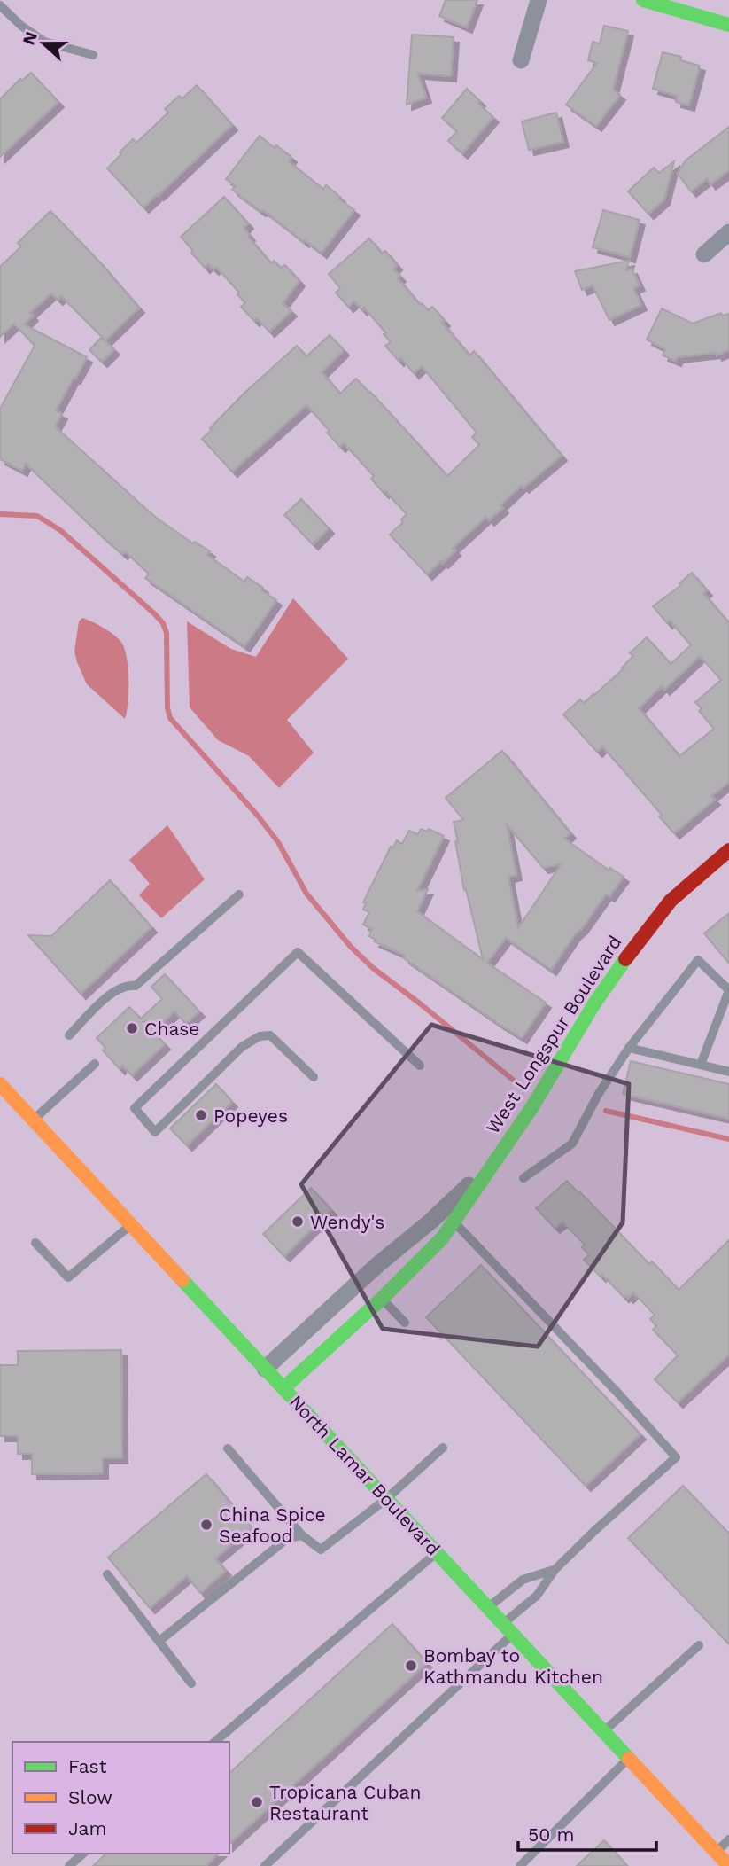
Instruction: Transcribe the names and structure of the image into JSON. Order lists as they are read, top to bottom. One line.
{"streets":{"main road":["West Longspur Boulevard","North Lamar Boulevard"]},"crossings":[["West Longspur Boulevard","North Lamar Boulevard"]],"places":["Chase","Popeyes","Wendy's","China Spice Seafood","Bombay to Kathmandu Kitchen","Tropicana Cuban Restaurant"],"legend":["Fast","Slow","Jam"],"scale_bar":"50 m","north":"left"}
